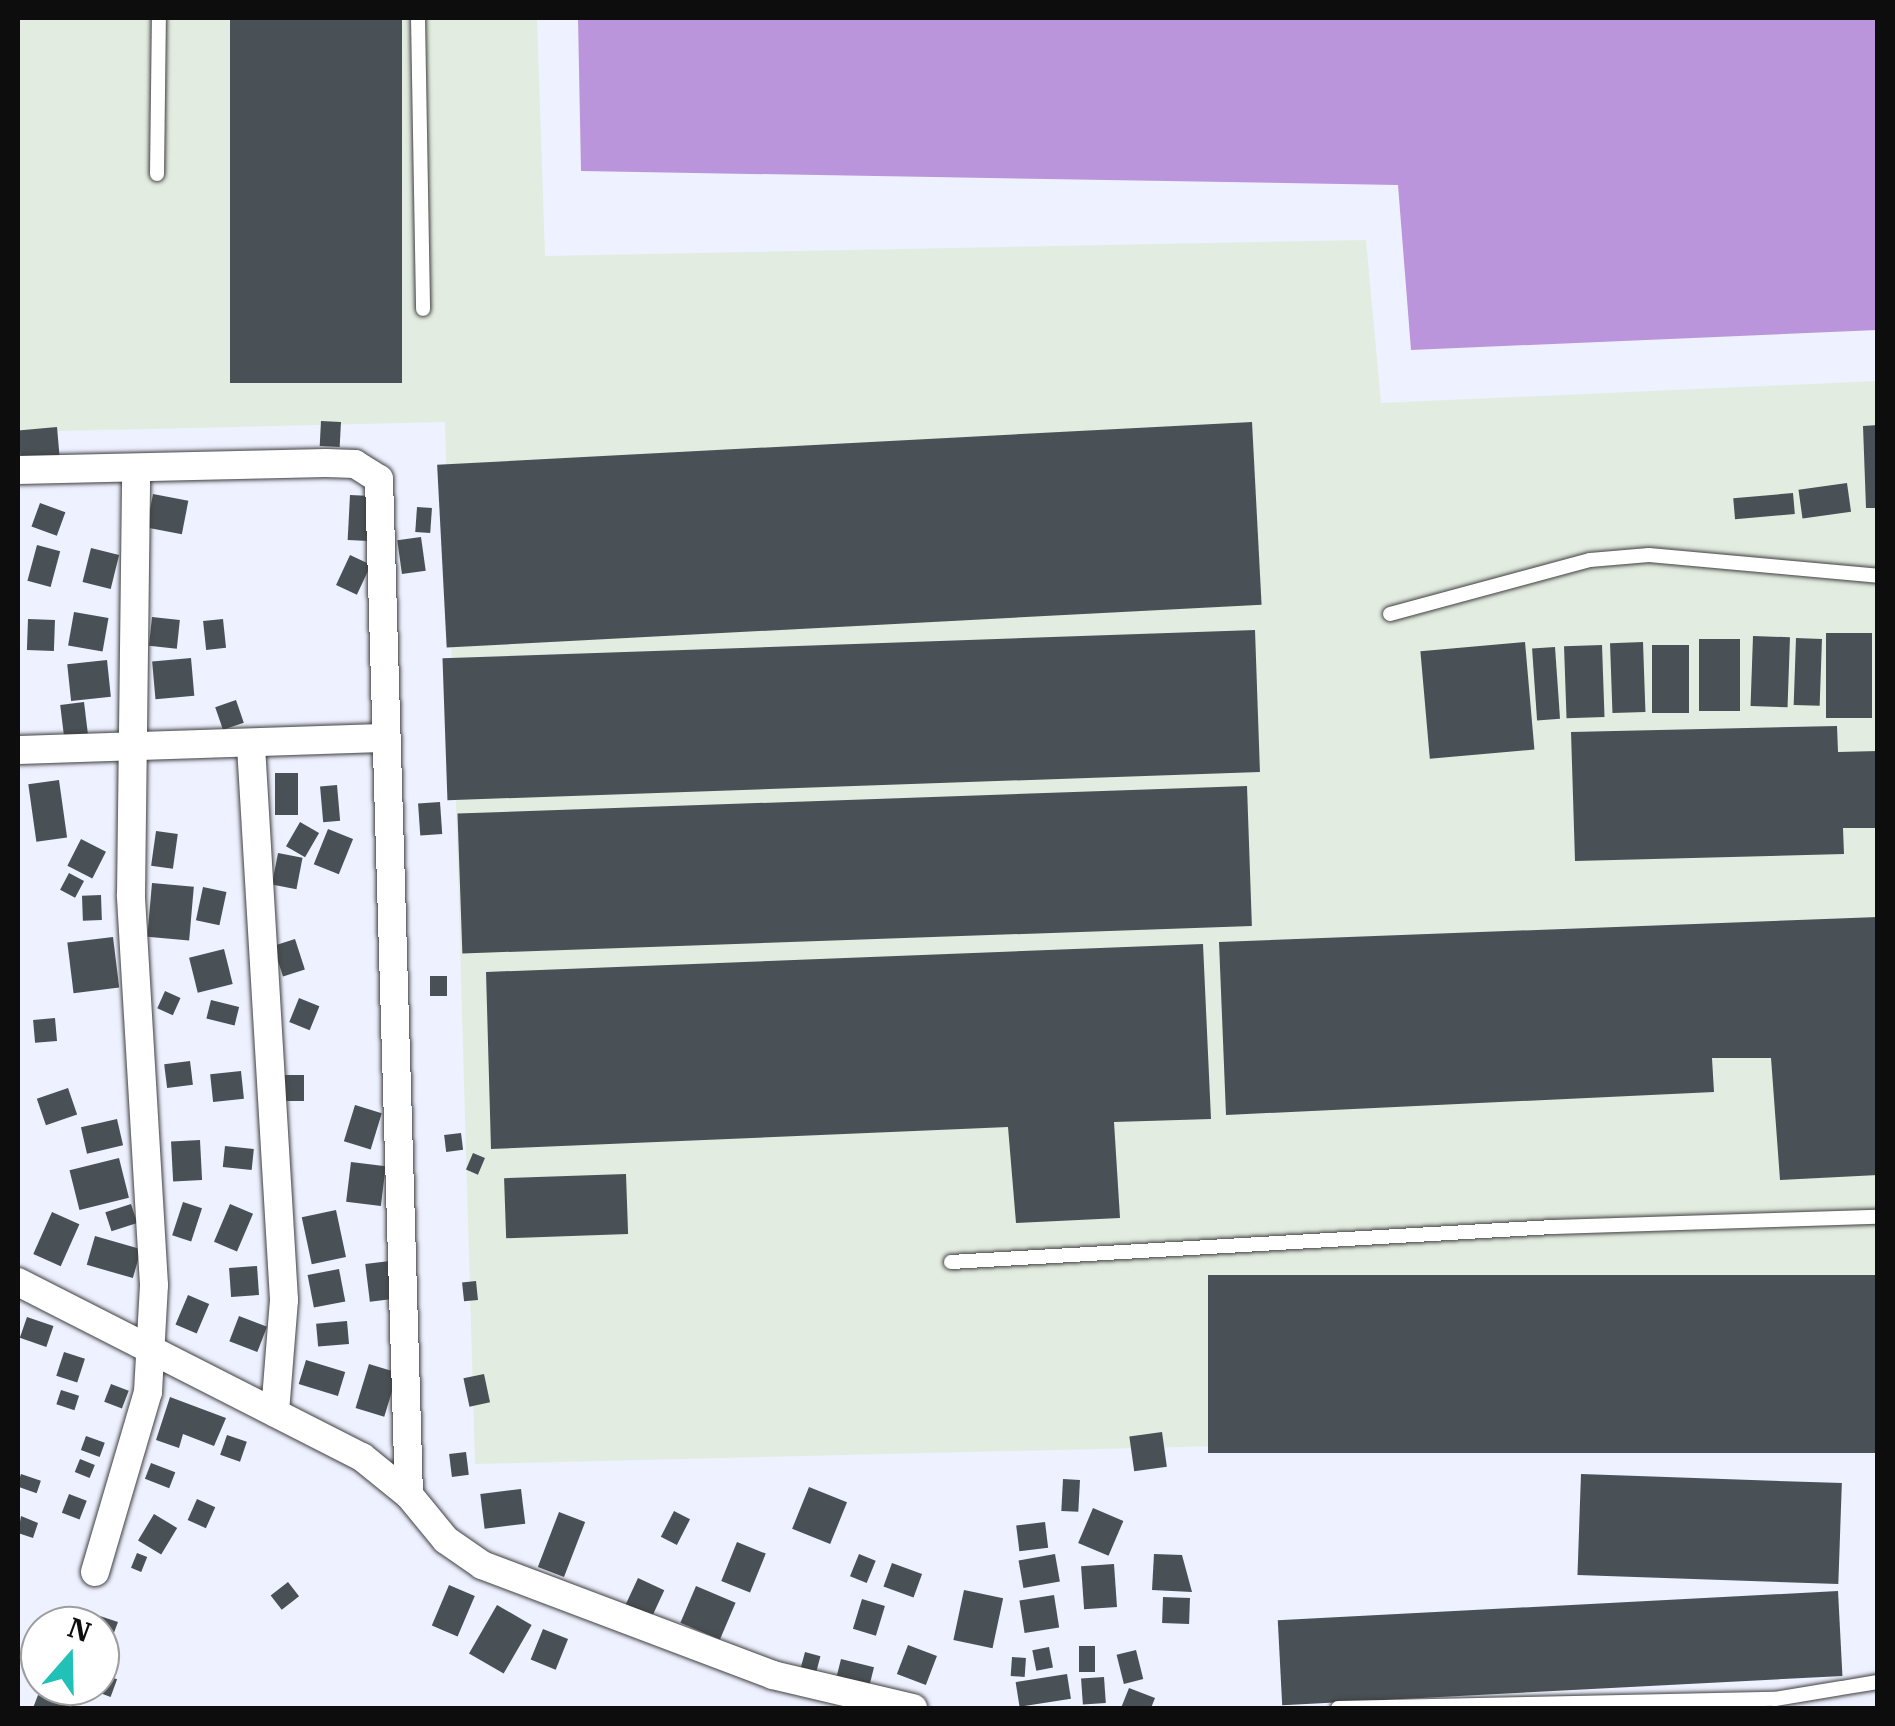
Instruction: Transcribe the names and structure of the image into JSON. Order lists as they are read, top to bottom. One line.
{"north":"top"}
